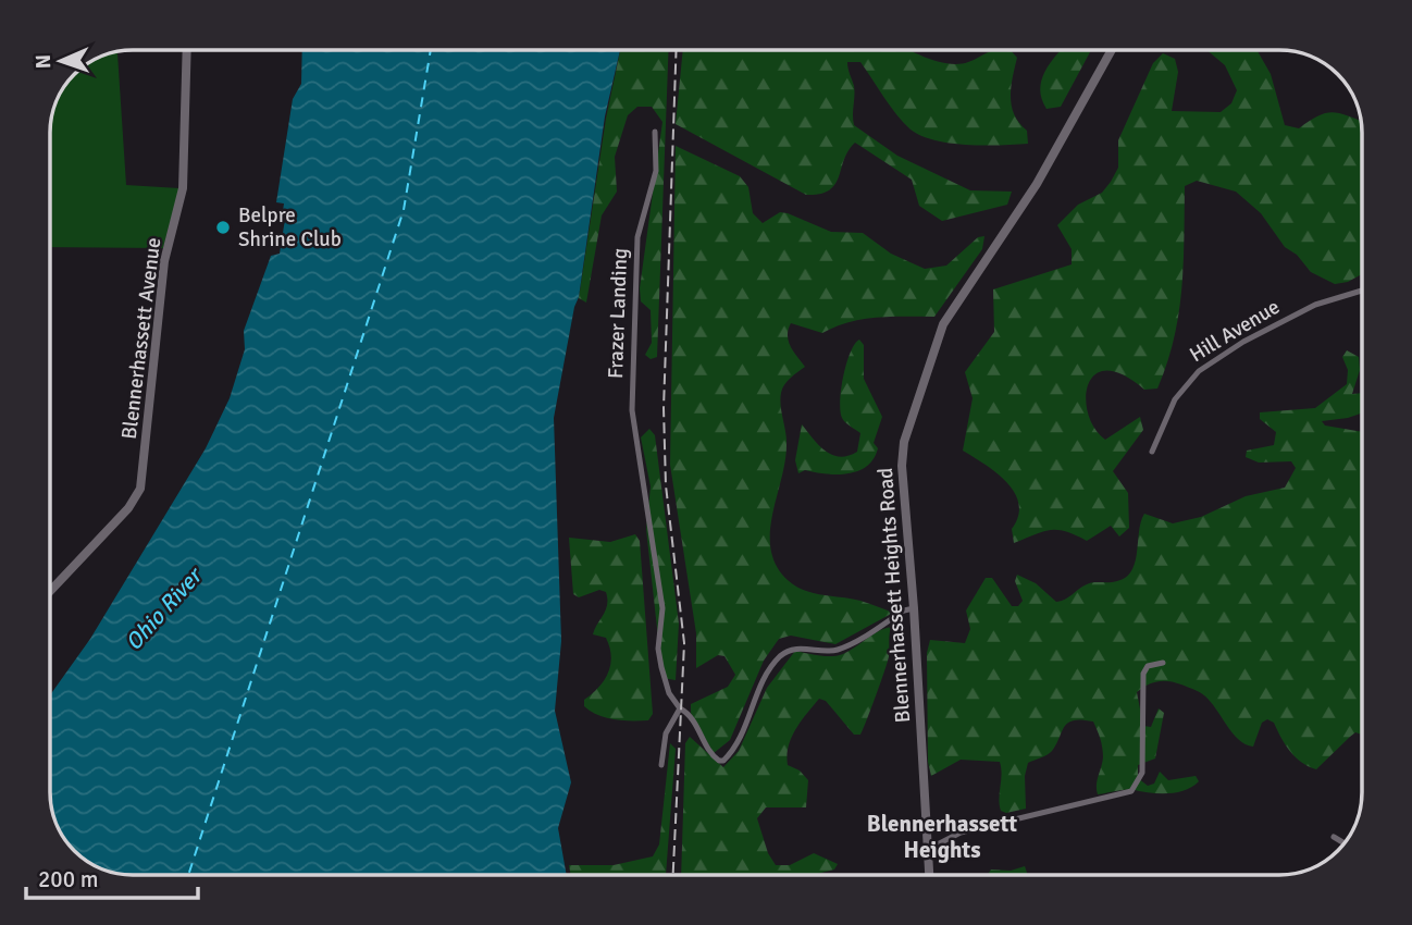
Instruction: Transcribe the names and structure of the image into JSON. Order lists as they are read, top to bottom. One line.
{"streets":{"street":["Frazer Landing","Hill Avenue","Blennerhassett Avenue","Blennerhassett Heights Road"]},"crossings":[["Frazer Landing","Blennerhassett Heights Road"]],"districts":["Blennerhassett Heights"],"water":["Ohio River"],"places":["Belpre Shrine Club"],"scale_bar":"200 m","north":"left"}
